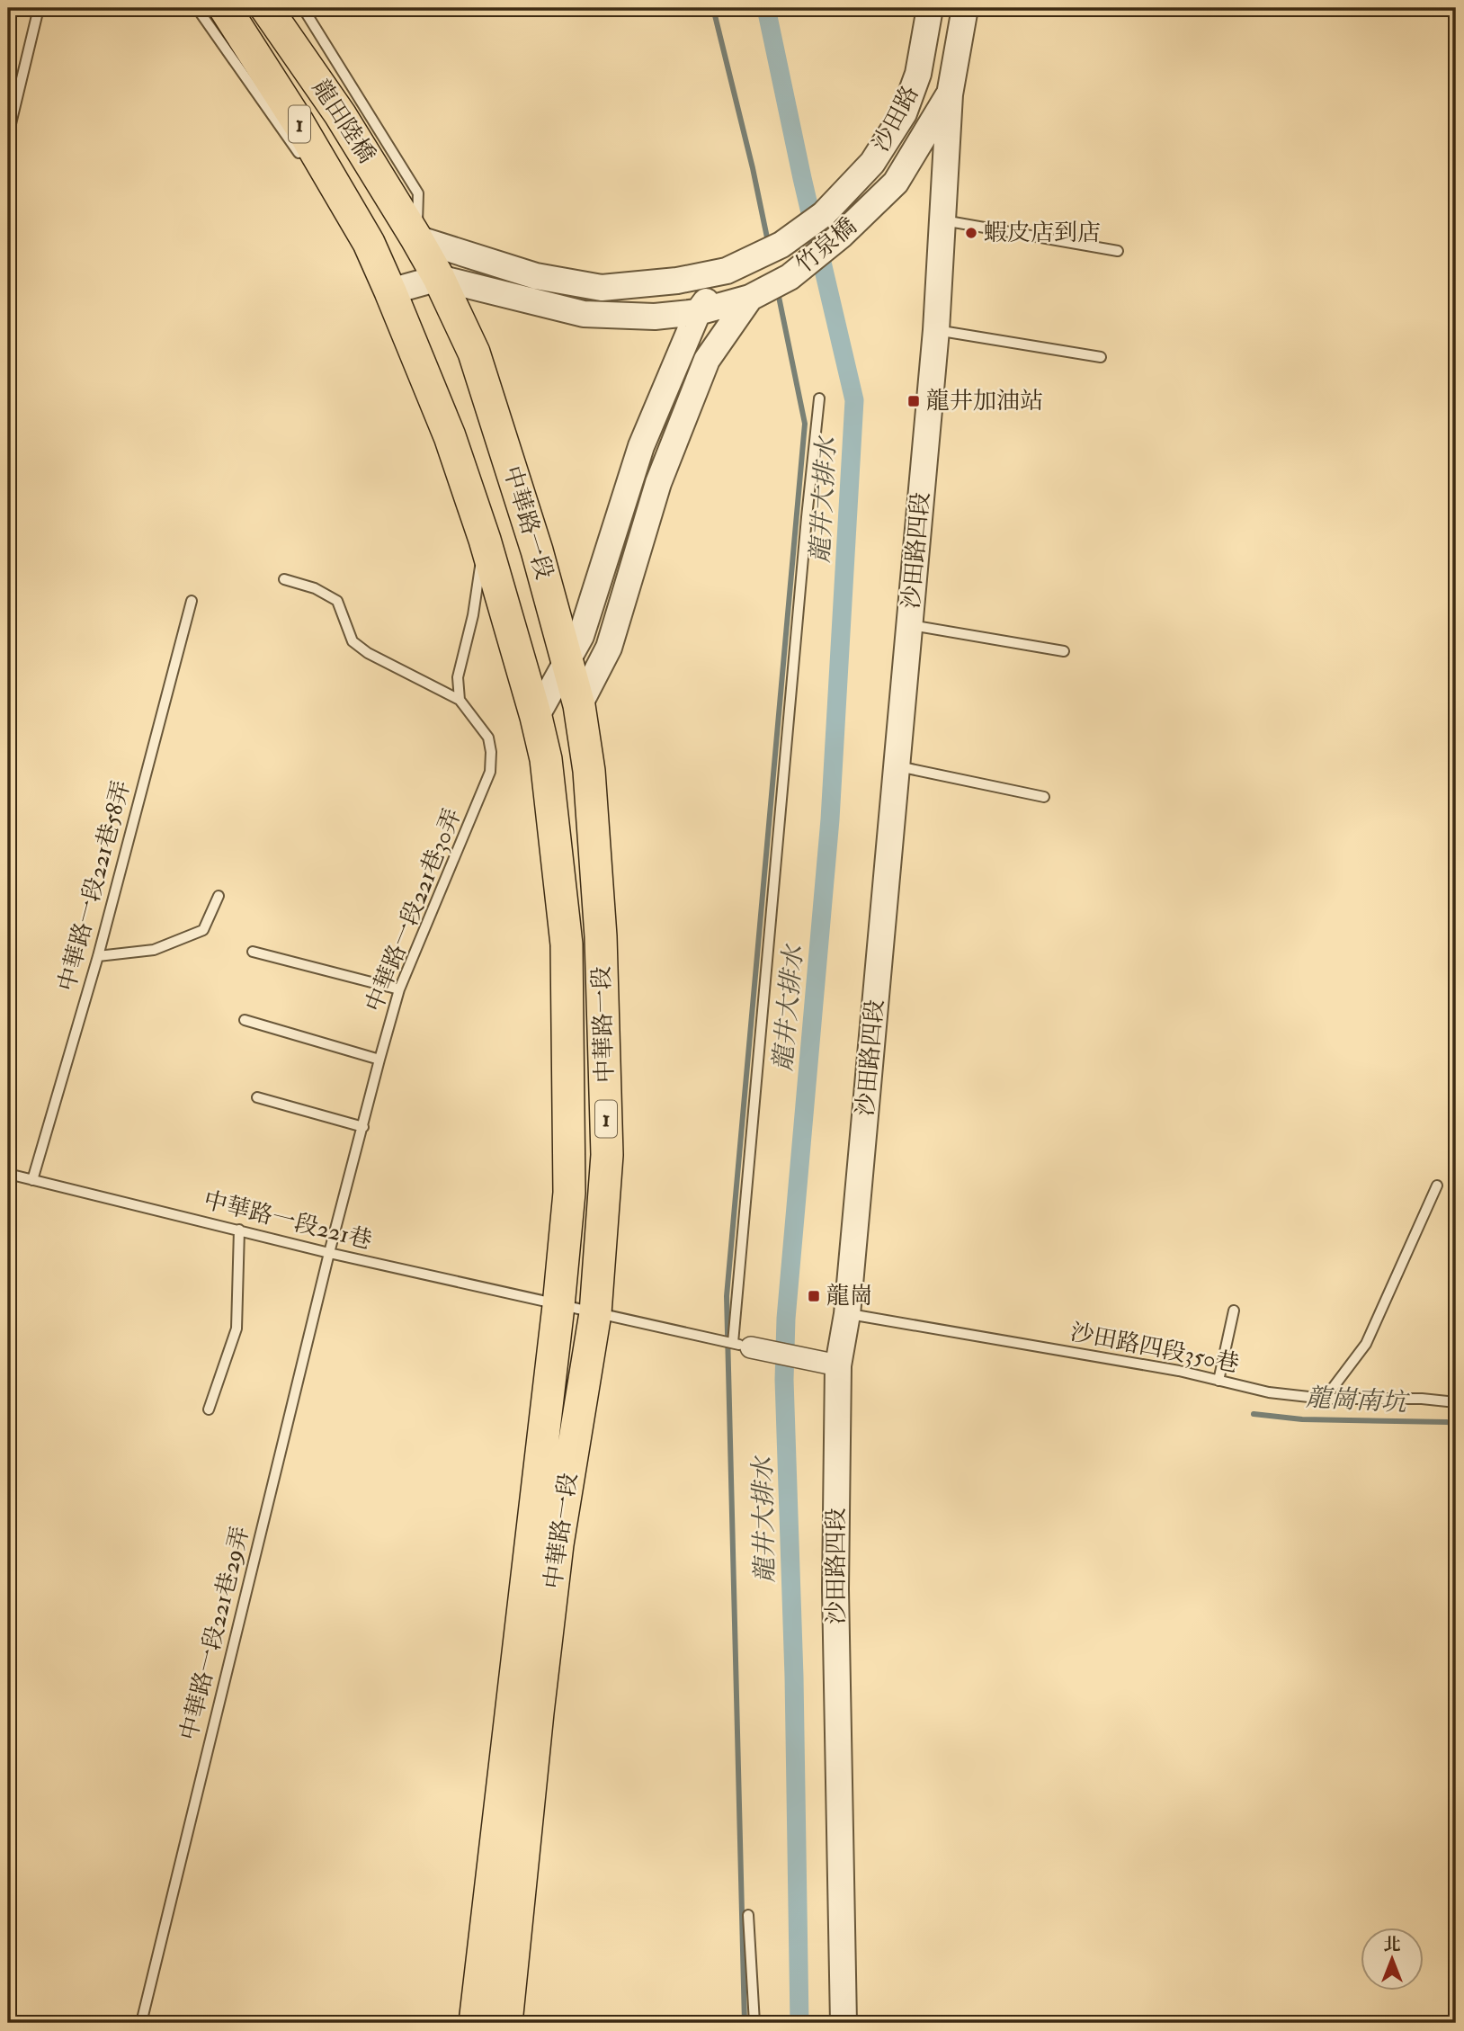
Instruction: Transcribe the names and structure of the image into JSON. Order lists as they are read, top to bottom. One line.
{"streets":{"main road":["龍田陸橋","1","中華路一段"],"street":["沙田路","竹泉橋","沙田路四段"],"lane":["中華路一段221巷58弄","中華路一段221巷30弄","中華路一段221巷","沙田路四段350巷","中華路一段221巷29弄"]},"crossings":[["沙田路","竹泉橋"],["龍田陸橋","竹泉橋"],["龍田陸橋","中華路一段"],["竹泉橋","中華路一段"],["竹泉橋","沙田路四段"],["中華路一段","中華路一段221巷"],["沙田路四段","沙田路四段350巷"],["中華路一段221巷58弄","中華路一段221巷"],["中華路一段221巷30弄","中華路一段221巷"],["中華路一段221巷30弄","中華路一段221巷29弄"],["中華路一段221巷","中華路一段221巷29弄"]],"water":["龍井大排水","龍崗南坑"],"places":{"other":["蝦皮店到店"],"transit":["龍井加油站","龍崗"]},"north":"top"}
